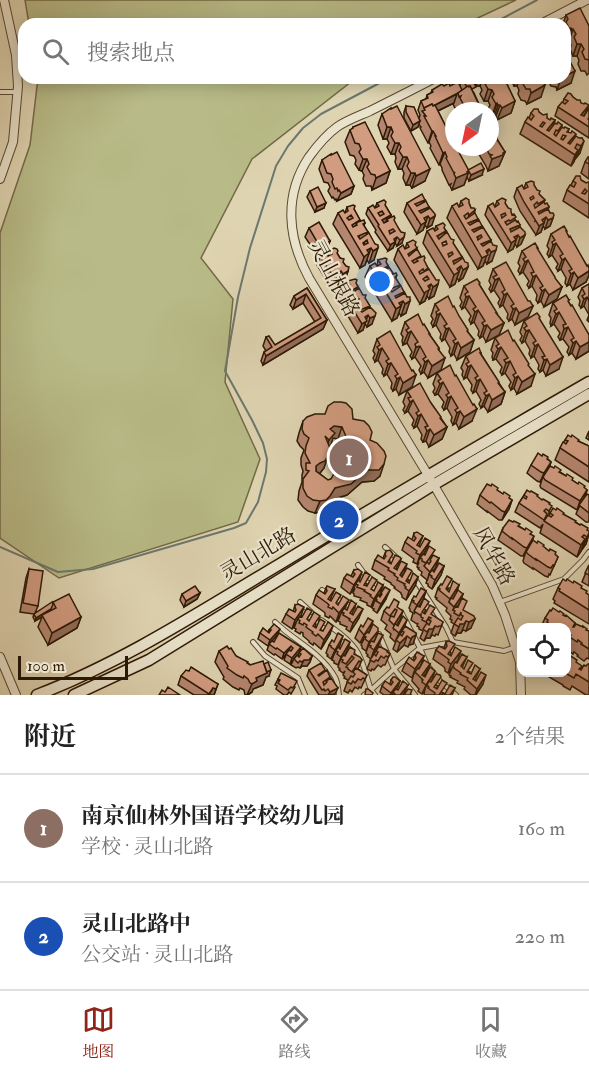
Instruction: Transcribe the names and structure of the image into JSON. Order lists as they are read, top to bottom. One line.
{"streets":{"main road":["灵山北路"],"street":["灵山根路","风华路"]},"crossings":[["灵山根路","灵山北路"],["灵山根路","风华路"],["灵山北路","风华路"]],"scale_bar":"100 m","north":"bottom left","page":{"search":"搜索地点","pins":["1","2"],"scale":"100 m","heading":["附近","2个结果"],"list":[{"mark":"1","name":"南京仙林外国语学校幼儿园","note":"学校 · 灵山北路","value":"160 m"},{"mark":"2","name":"灵山北路中","note":"公交站 · 灵山北路","value":"220 m"}],"nav":["地图","路线","收藏"]}}
